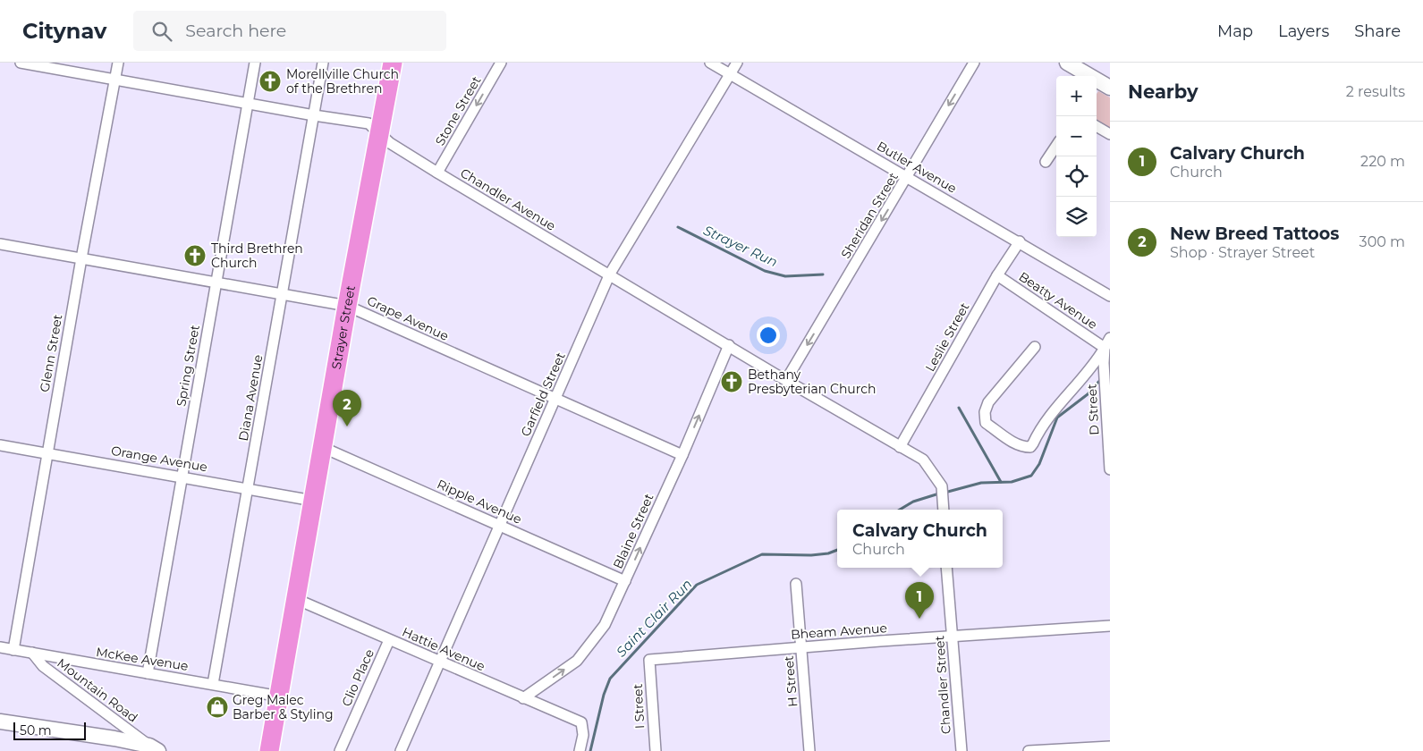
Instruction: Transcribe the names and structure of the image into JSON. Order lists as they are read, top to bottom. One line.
{"streets":{"highway":["Strayer Street"],"street":["Stone Street","Butler Avenue","Chandler Avenue","Sheridan Street","Beatty Avenue","Grape Avenue","Leslie Street","Glenn Street","Spring Street","Garfield Street","Diana Avenue","D Street","Orange Avenue","Ripple Avenue","Blaine Street","Bheam Avenue","Hattie Avenue","McKee Avenue","Clio Place","H Street","Chandler Street","Mountain Road","I Street"]},"crossings":[["Stone Street","Chandler Avenue"],["Butler Avenue","Sheridan Street"],["Butler Avenue","Leslie Street"],["Butler Avenue","Garfield Street"],["Chandler Avenue","Sheridan Street"],["Chandler Avenue","Strayer Street"],["Chandler Avenue","Leslie Street"],["Chandler Avenue","Glenn Street"],["Chandler Avenue","Spring Street"],["Chandler Avenue","Garfield Street"],["Chandler Avenue","Diana Avenue"],["Chandler Avenue","Blaine Street"],["Beatty Avenue","Leslie Street"],["Beatty Avenue","D Street"],["Grape Avenue","Strayer Street"],["Grape Avenue","Glenn Street"],["Grape Avenue","Spring Street"],["Grape Avenue","Garfield Street"],["Grape Avenue","Diana Avenue"],["Grape Avenue","Blaine Street"],["Strayer Street","Orange Avenue"],["Strayer Street","Ripple Avenue"],["Strayer Street","Hattie Avenue"],["Strayer Street","McKee Avenue"],["Glenn Street","Orange Avenue"],["Glenn Street","McKee Avenue"],["Spring Street","Orange Avenue"],["Spring Street","McKee Avenue"],["Garfield Street","Ripple Avenue"],["Garfield Street","Hattie Avenue"],["Diana Avenue","Orange Avenue"],["Diana Avenue","McKee Avenue"],["Ripple Avenue","Blaine Street"],["Blaine Street","Hattie Avenue"],["Bheam Avenue","H Street"],["Bheam Avenue","Chandler Street"],["Bheam Avenue","I Street"],["Hattie Avenue","Clio Place"],["McKee Avenue","Mountain Road"]],"one_way":["Stone Street","Sheridan Street","Blaine Street"],"water":["Strayer Run","Saint Clair Run"],"places":{"church":["Morellville Church of the Brethren","Third Brethren Church","Bethany Presbyterian Church"],"shop":["Greg Malec Barber & Styling"]},"scale_bar":"50 m","page":{"header":"Citynav","search":"Search here","nav":["Map","Layers","Share"],"heading":["Nearby","2 results"],"map_buttons":["+","−"],"list":[{"mark":"1","name":"Calvary Church","note":"Church","value":"220 m"},{"mark":"2","name":"New Breed Tattoos","note":"Shop · Strayer Street","value":"300 m"}],"pins":["2","1"],"popup":["Calvary Church","Church"],"scale":"50 m"}}
